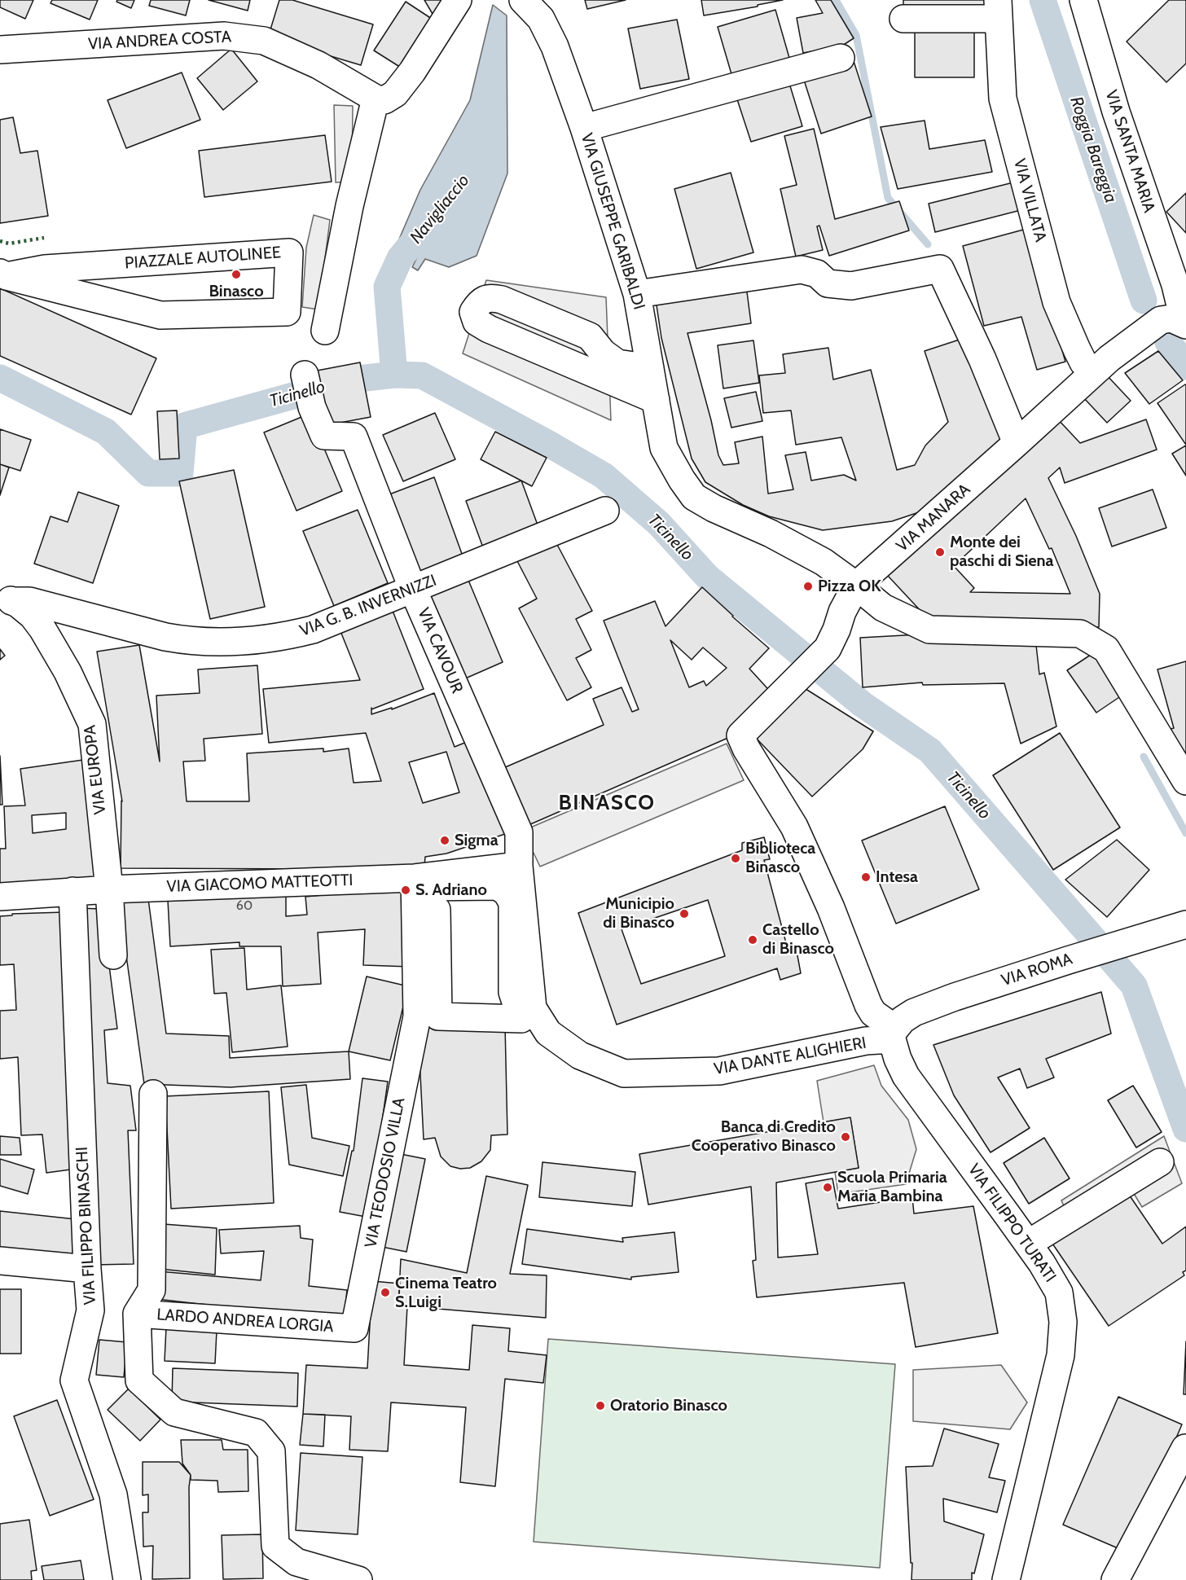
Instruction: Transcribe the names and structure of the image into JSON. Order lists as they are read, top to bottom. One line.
{"streets":{"street":["VIA ANDREA COSTA","VIA SANTA MARIA","VIA VILLATA","VIA GIUSEPPE GARIBALDI","PIAZZALE AUTOLINEE","VIA MANARA","VIA G. B. INVERNIZZI","VIA CAVOUR","VIA EUROPA","VIA GIACOMO MATTEOTTI","VIA ROMA","VIA DANTE ALIGHIERI","VIA TEODOSIO VILLA","VIA FILIPPO TURATI","VIA FILIPPO BINASCHI","LARDO ANDREA LORGIA"]},"crossings":[["VIA SANTA MARIA","VIA MANARA"],["VIA VILLATA","VIA MANARA"],["VIA GIUSEPPE GARIBALDI","VIA MANARA"],["VIA MANARA","VIA ROMA"],["VIA MANARA","VIA DANTE ALIGHIERI"],["VIA MANARA","VIA FILIPPO TURATI"],["VIA G. B. INVERNIZZI","VIA CAVOUR"],["VIA G. B. INVERNIZZI","VIA EUROPA"],["VIA CAVOUR","VIA GIACOMO MATTEOTTI"],["VIA CAVOUR","VIA DANTE ALIGHIERI"],["VIA EUROPA","VIA GIACOMO MATTEOTTI"],["VIA GIACOMO MATTEOTTI","VIA DANTE ALIGHIERI"],["VIA GIACOMO MATTEOTTI","VIA TEODOSIO VILLA"],["VIA GIACOMO MATTEOTTI","VIA FILIPPO BINASCHI"],["VIA ROMA","VIA DANTE ALIGHIERI"],["VIA ROMA","VIA FILIPPO TURATI"],["VIA DANTE ALIGHIERI","VIA FILIPPO TURATI"],["VIA TEODOSIO VILLA","LARDO ANDREA LORGIA"]],"districts":["BINASCO"],"water":["Roggia Bareggia","Navigliaccio","Ticinello"],"places":["Binasco","Monte dei paschi di Siena","Pizza OK","Sigma","Biblioteca Binasco","Intesa","S. Adriano","Municipio di Binasco","Castello di Binasco","Banca di Credito Cooperativo Binasco","Scuola Primaria Maria Bambina","Cinema Teatro S.Luigi","Oratorio Binasco"],"house_numbers":["60"]}
